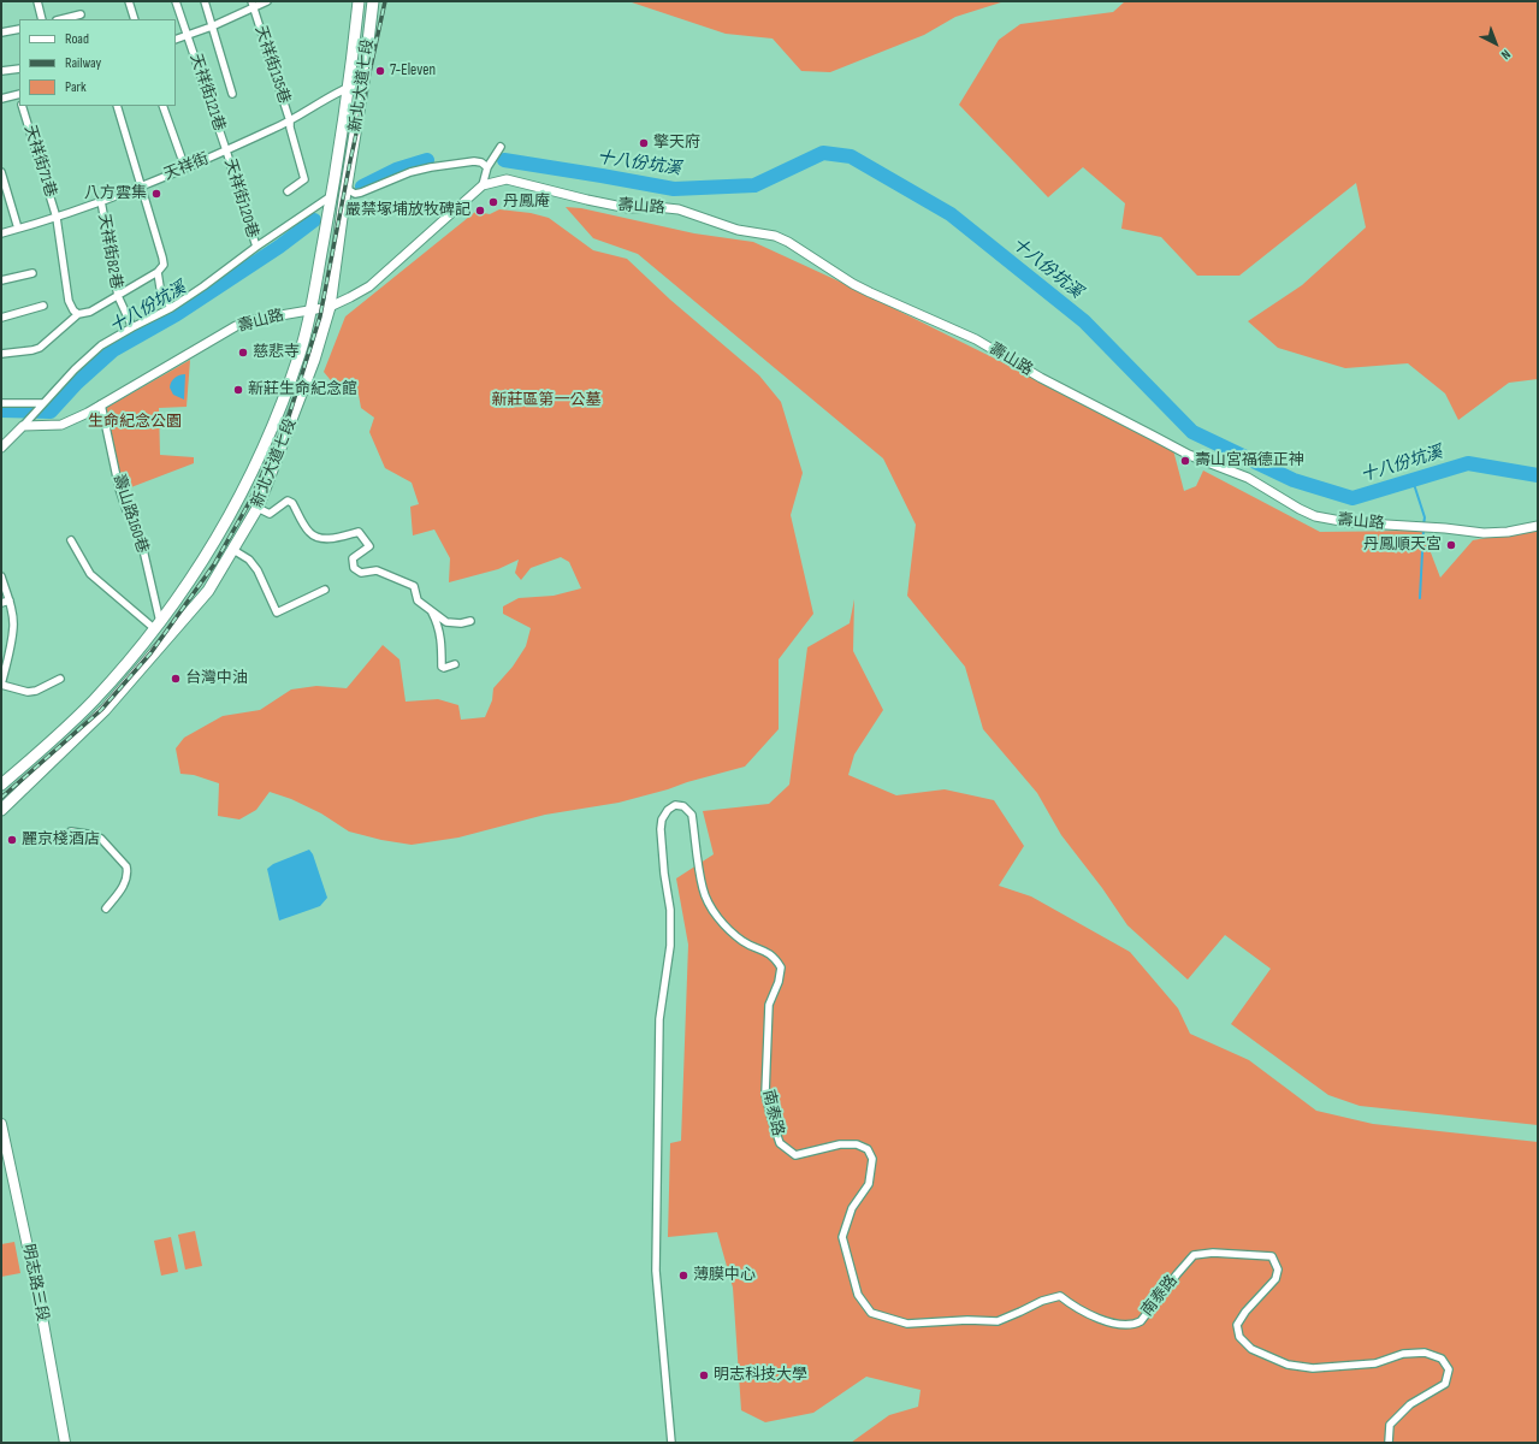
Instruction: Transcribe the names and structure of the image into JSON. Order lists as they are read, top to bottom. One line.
{"streets":{"main road":["新北大道七段","明志路三段"],"street":["天祥街135巷","天祥街121巷","天祥街71巷","天祥街","天祥街120巷","壽山路","天祥街82巷","壽山路160巷","南泰路"]},"crossings":[["天祥街135巷","天祥街"],["新北大道七段","天祥街"],["新北大道七段","壽山路"],["新北大道七段","壽山路160巷"],["天祥街121巷","天祥街"],["天祥街121巷","天祥街120巷"],["天祥街71巷","天祥街"],["天祥街","天祥街120巷"],["天祥街","天祥街82巷"],["壽山路","壽山路160巷"]],"water":["十八份坑溪"],"parks":["新莊區第一公墓","生命紀念公園"],"places":["7-Eleven","擎天府","八方雲集","丹鳳庵","嚴禁塚埔放牧碑記","慈悲寺","新莊生命紀念館","壽山宮福德正神","丹鳳順天宮","台灣中油","麗京棧酒店","薄膜中心","明志科技大學"],"legend":["Road","Railway","Park"],"north":"bottom right"}
